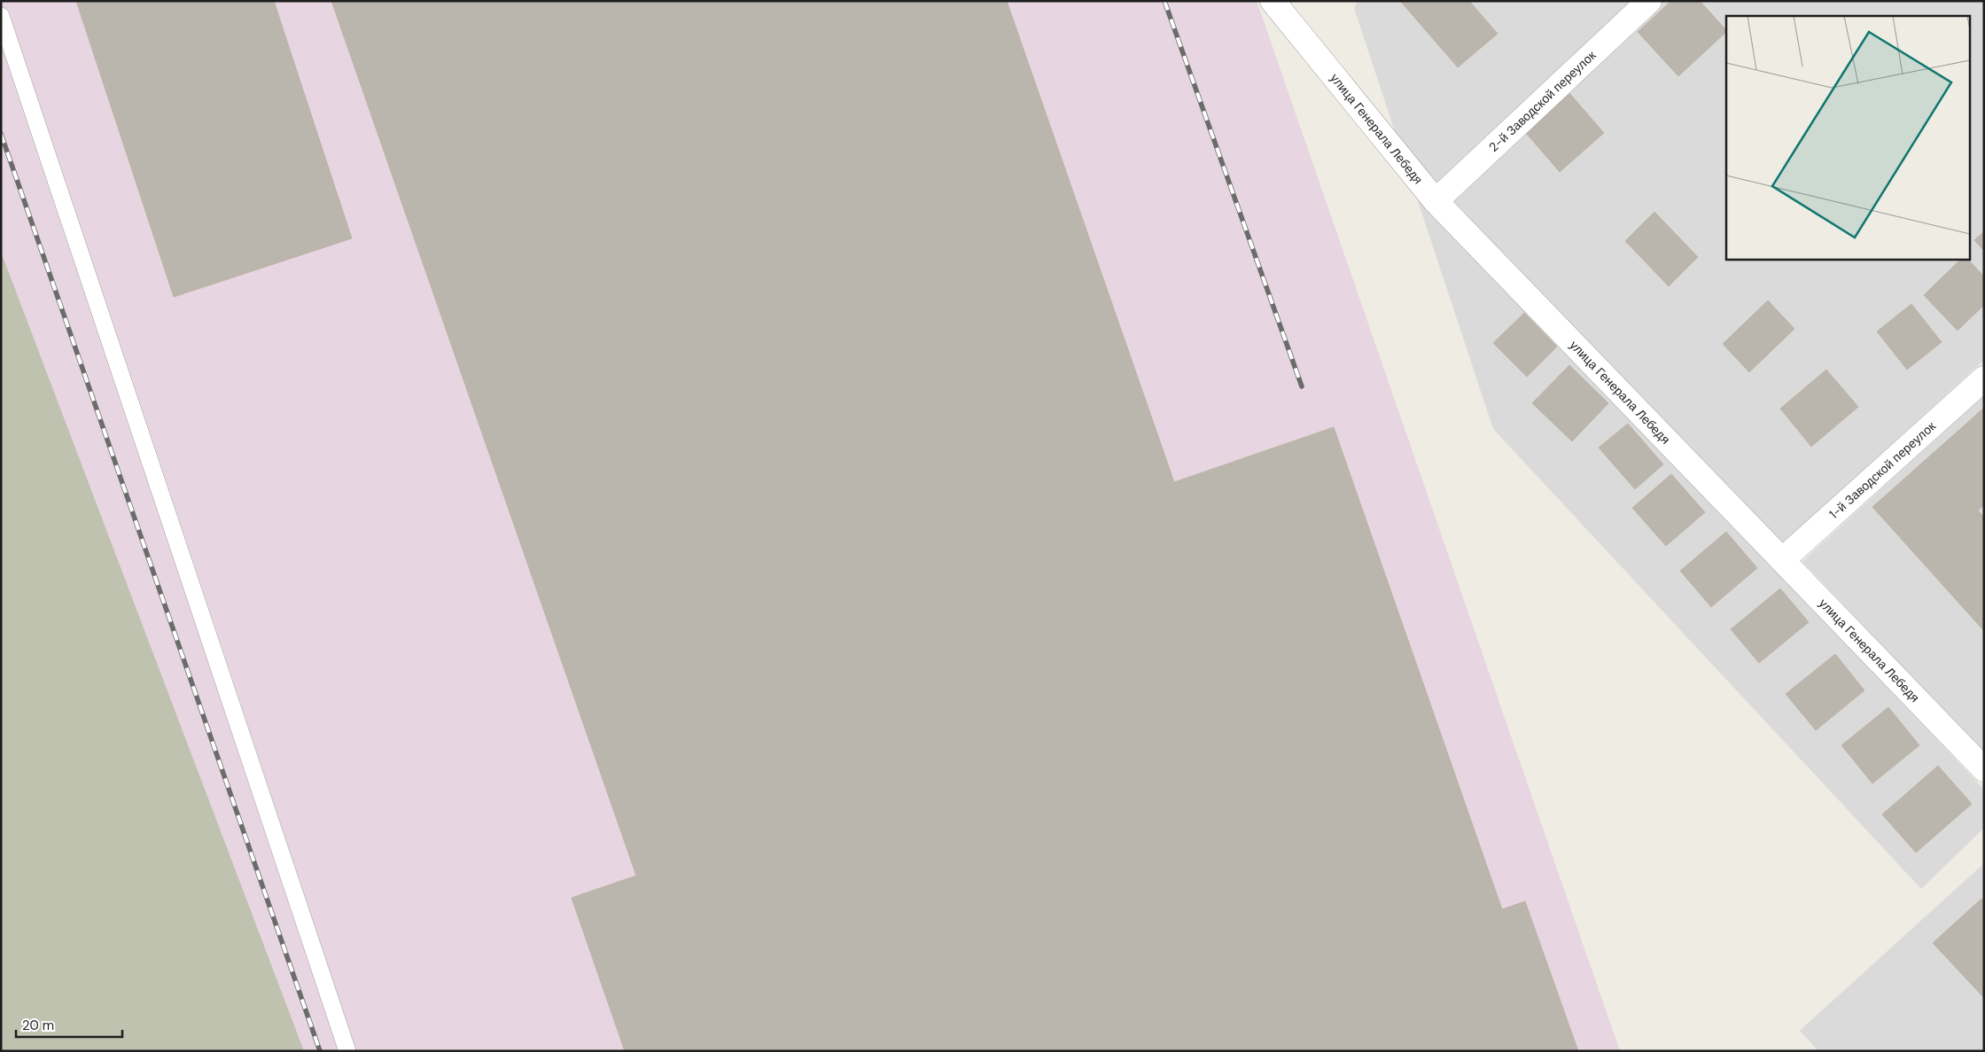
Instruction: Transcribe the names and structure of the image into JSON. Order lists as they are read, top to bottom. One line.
{"streets":{"street":["2-й Заводской переулок","улица Генерала Лебедя","1-й Заводской переулок"]},"crossings":[["2-й Заводской переулок","улица Генерала Лебедя"],["улица Генерала Лебедя","1-й Заводской переулок"]],"scale_bar":"20 m"}
